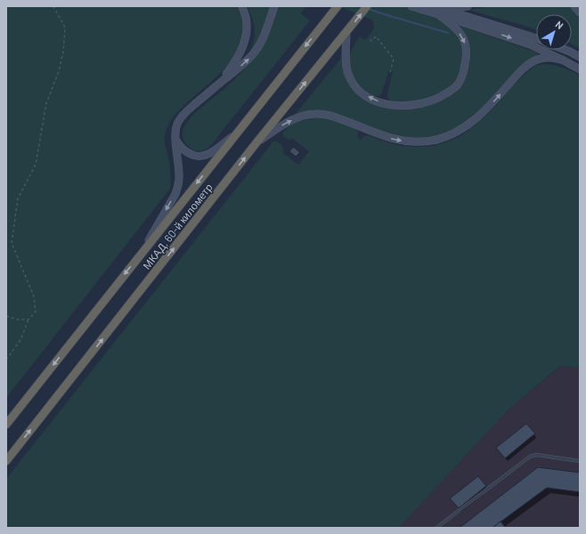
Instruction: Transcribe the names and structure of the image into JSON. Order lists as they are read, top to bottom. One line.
{"streets":{"highway":["МКАД, 60-й километр"]},"north":"top right"}
